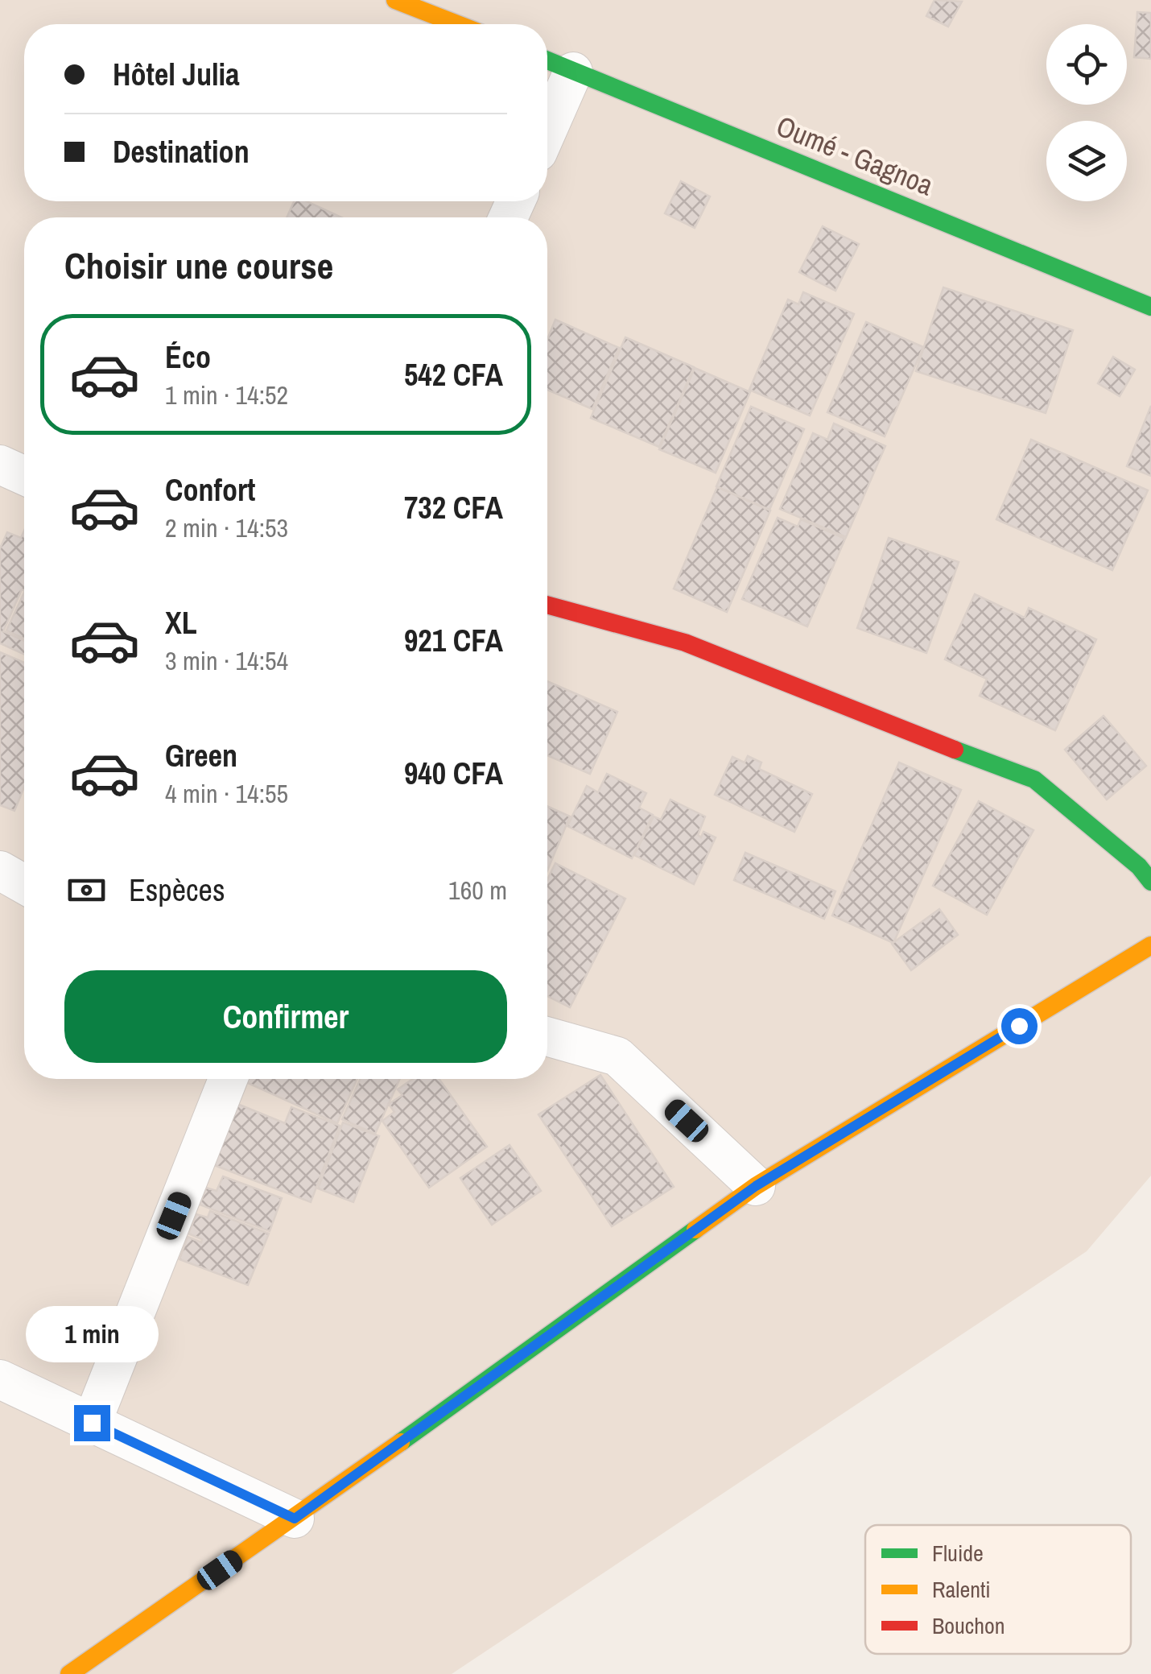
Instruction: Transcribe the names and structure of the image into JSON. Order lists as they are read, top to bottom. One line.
{"streets":{"street":["Oumé - Gagnoa"]},"legend":["Fluide","Ralenti","Bouchon"],"page":{"banner":["Hôtel Julia","Destination"],"heading":"Choisir une course","list":[{"name":"Éco","note":"1 min · 14:52","value":"542 CFA"},{"name":"Confort","note":"2 min · 14:53","value":"732 CFA"},{"name":"XL","note":"3 min · 14:54","value":"921 CFA"},{"name":"Green","note":"4 min · 14:55","value":"940 CFA"}],"pay":["Espèces","160 m"],"buttons":"Confirmer","bubble":"1 min"}}
